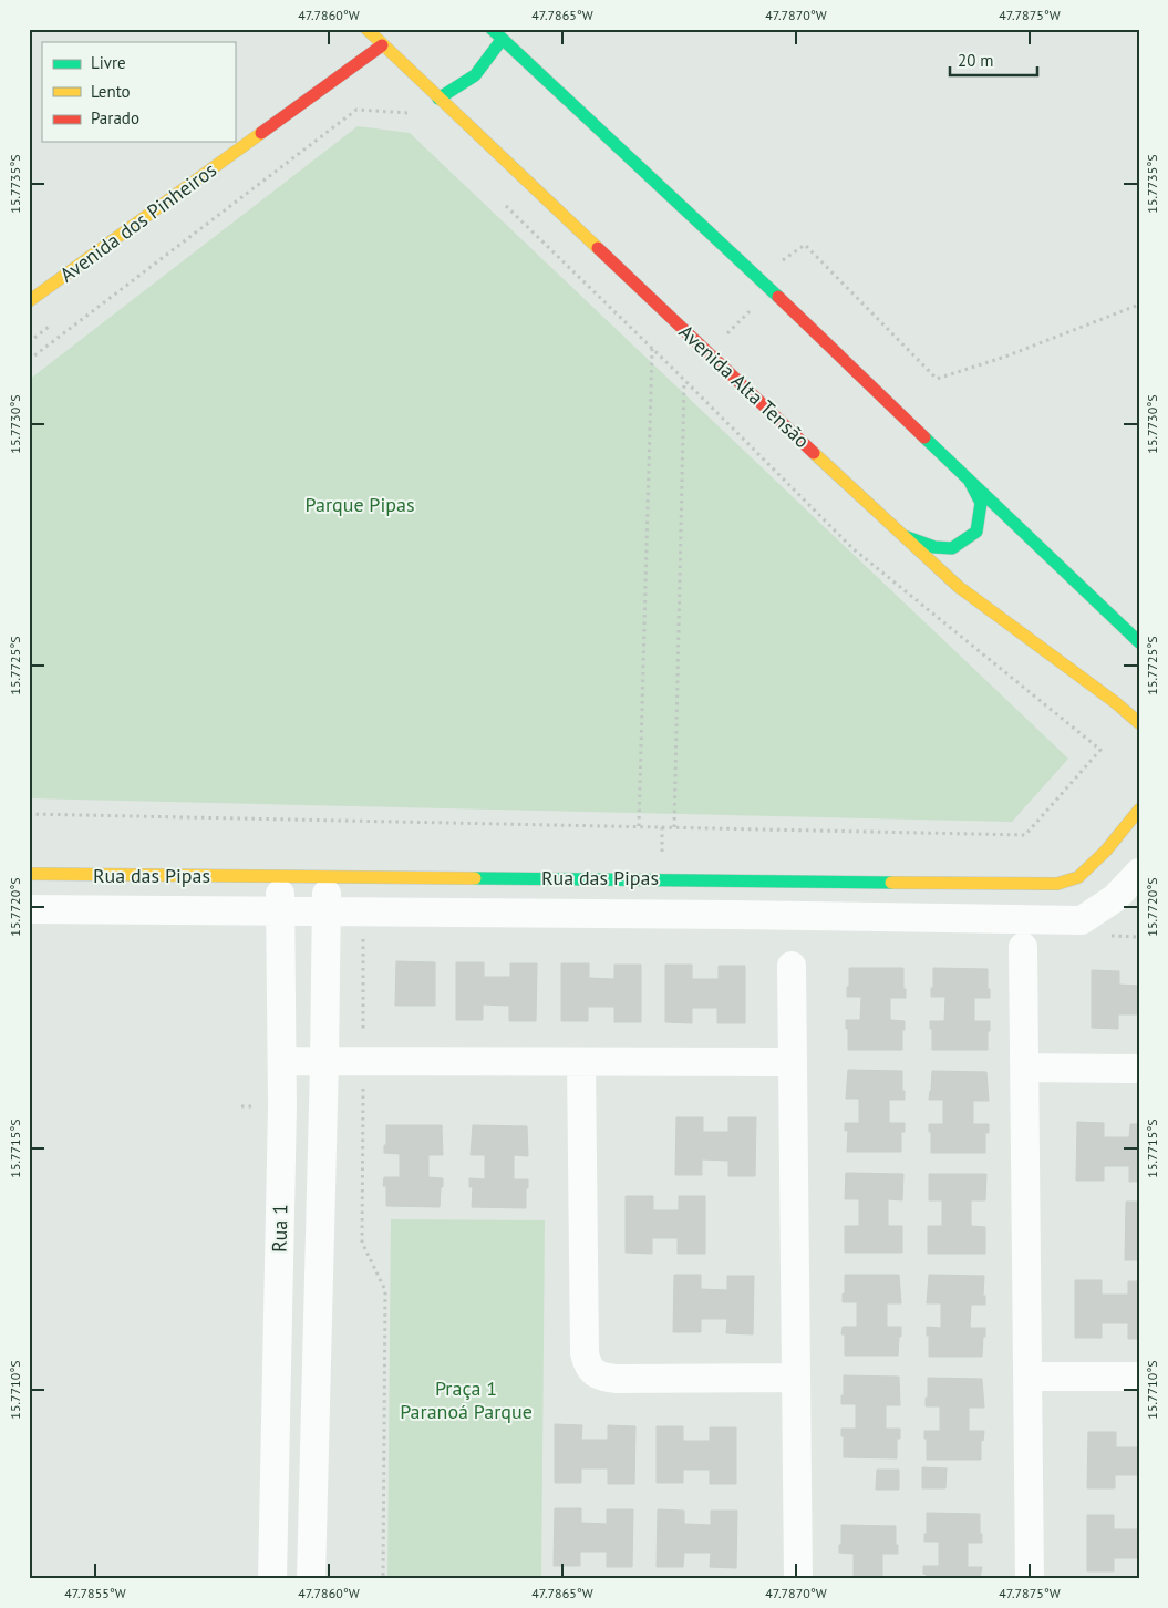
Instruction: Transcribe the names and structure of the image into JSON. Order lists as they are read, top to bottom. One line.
{"streets":{"street":["Avenida dos Pinheiros","Avenida Alta Tensão","Rua das Pipas","Rua 1"]},"crossings":[["Avenida dos Pinheiros","Avenida Alta Tensão"],["Rua das Pipas","Rua 1"]],"parks":["Parque Pipas","Praça 1 Paranoá Parque"],"legend":["Livre","Lento","Parado"],"scale_bar":"20 m","coordinates":["47.7860°W","47.7865°W","47.7870°W","47.7875°W","15.7735°S","15.7730°S","15.7725°S","15.7720°S","15.7715°S","15.7710°S","47.7855°W"]}
